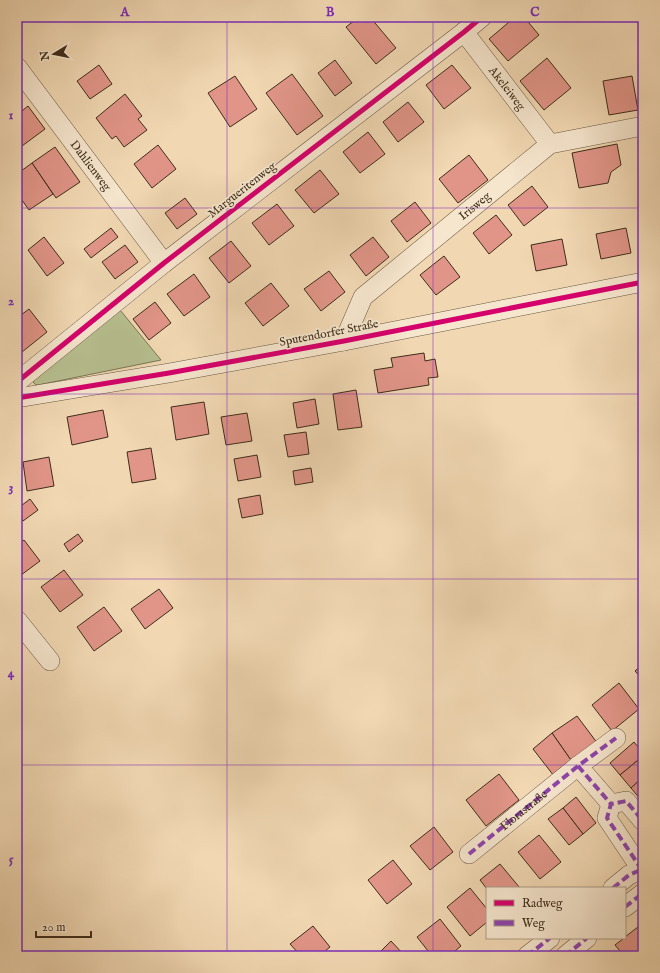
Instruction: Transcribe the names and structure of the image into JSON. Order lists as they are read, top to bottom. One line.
{"streets":{"street":["Akeleiweg","Dahlienweg","Margueritenweg","Irisweg","Sputendorfer Straße","Florastraße"]},"crossings":[["Akeleiweg","Margueritenweg"],["Akeleiweg","Irisweg"],["Dahlienweg","Margueritenweg"],["Irisweg","Sputendorfer Straße"]],"legend":["Radweg","Weg"],"scale_bar":"20 m","north":"left","grid":{"columns":["A","B","C"],"rows":["1","2","3","4","5"]}}
